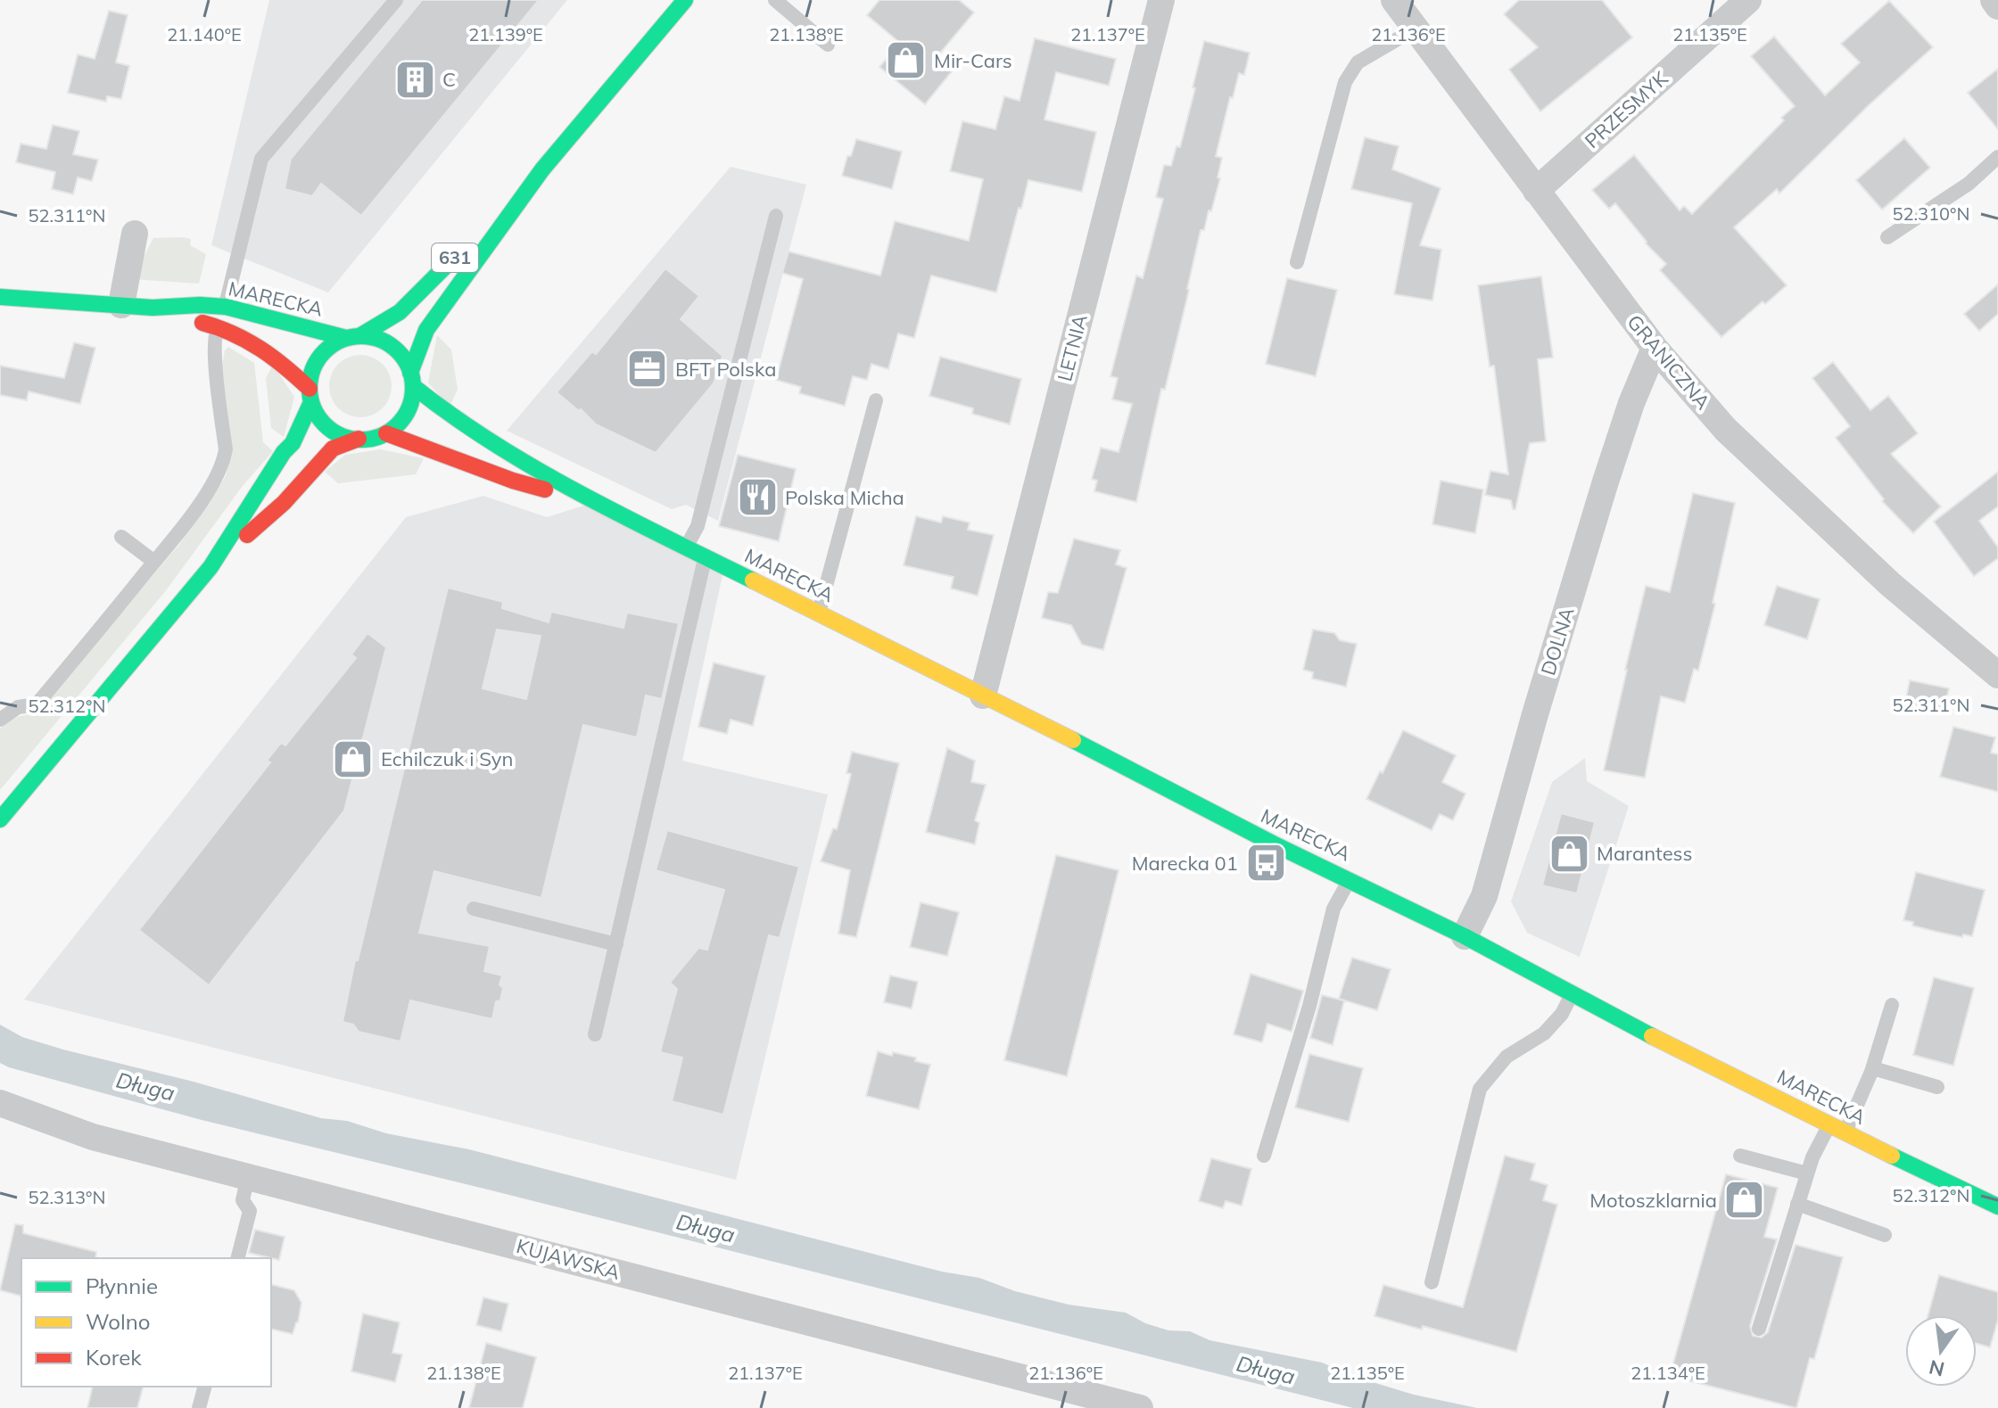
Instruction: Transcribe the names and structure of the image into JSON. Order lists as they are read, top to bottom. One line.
{"streets":{"street":["PRZESMYK","631","MARECKA","LETNIA","GRANICZNA","DOLNA","KUJAWSKA"]},"crossings":[["PRZESMYK","GRANICZNA"],["631","MARECKA"],["MARECKA","LETNIA"],["MARECKA","DOLNA"],["GRANICZNA","DOLNA"]],"water":["Długa"],"places":{"shop":["Mir-Cars","Echilczuk i Syn","Marantess","Motoszklarnia"],"building":["C"],"office":["BFT Polska"],"restaurant":["Polska Micha"],"bus stop":["Marecka 01"]},"legend":["Płynnie","Wolno","Korek"],"north":"bottom","coordinates":["21.140°E","21.139°E","21.138°E","21.137°E","21.136°E","21.135°E","52.310°N","52.311°N","52.312°N","52.313°N","21.134°E"]}
